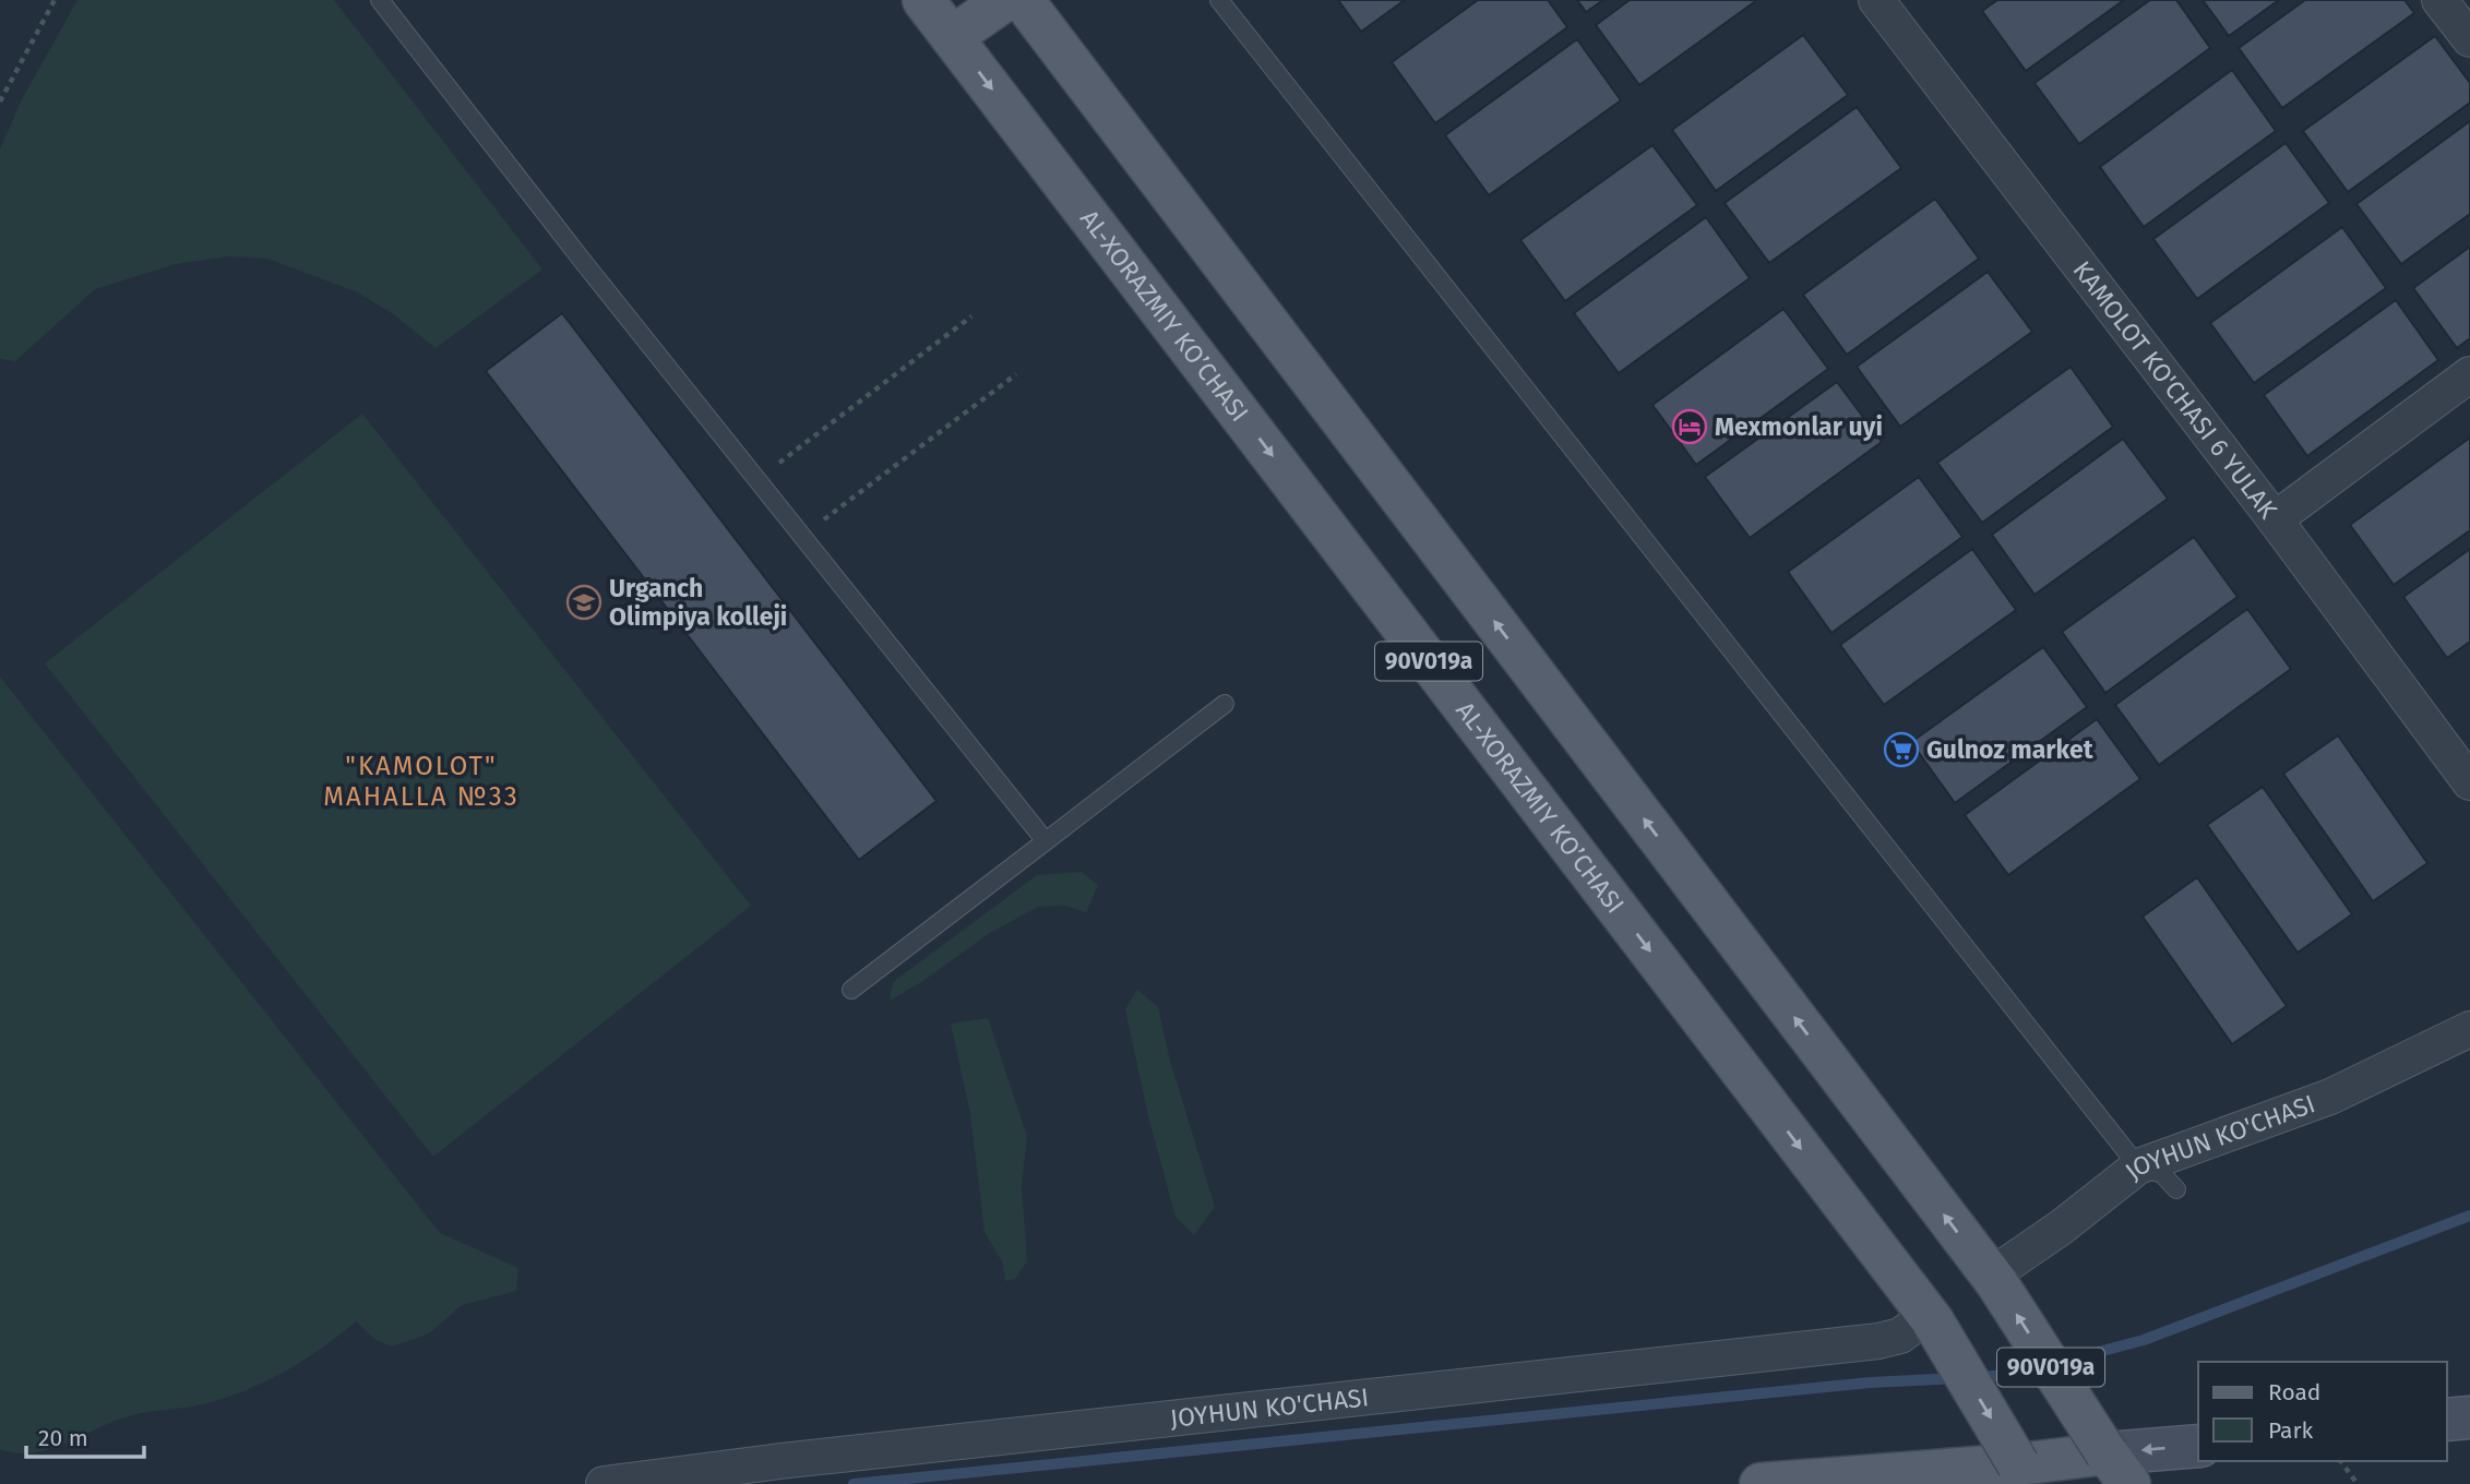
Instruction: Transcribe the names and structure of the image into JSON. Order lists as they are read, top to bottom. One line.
{"streets":{"main road":["AL-XORAZMIY KO’CHASI","90V019a"],"street":["KAMOLOT KO'CHASI 6 YULAK","JOYHUN KO'CHASI"]},"crossings":[["AL-XORAZMIY KO’CHASI","90V019a"],["AL-XORAZMIY KO’CHASI","JOYHUN KO'CHASI"],["90V019a","JOYHUN KO'CHASI"]],"districts":["\"KAMOLOT\" MAHALLA №33"],"places":{"hotel":["Mexmonlar uyi"],"school or university":["Urganch Olimpiya kolleji"],"supermarket":["Gulnoz market"]},"legend":["Road","Park"],"scale_bar":"20 m"}
